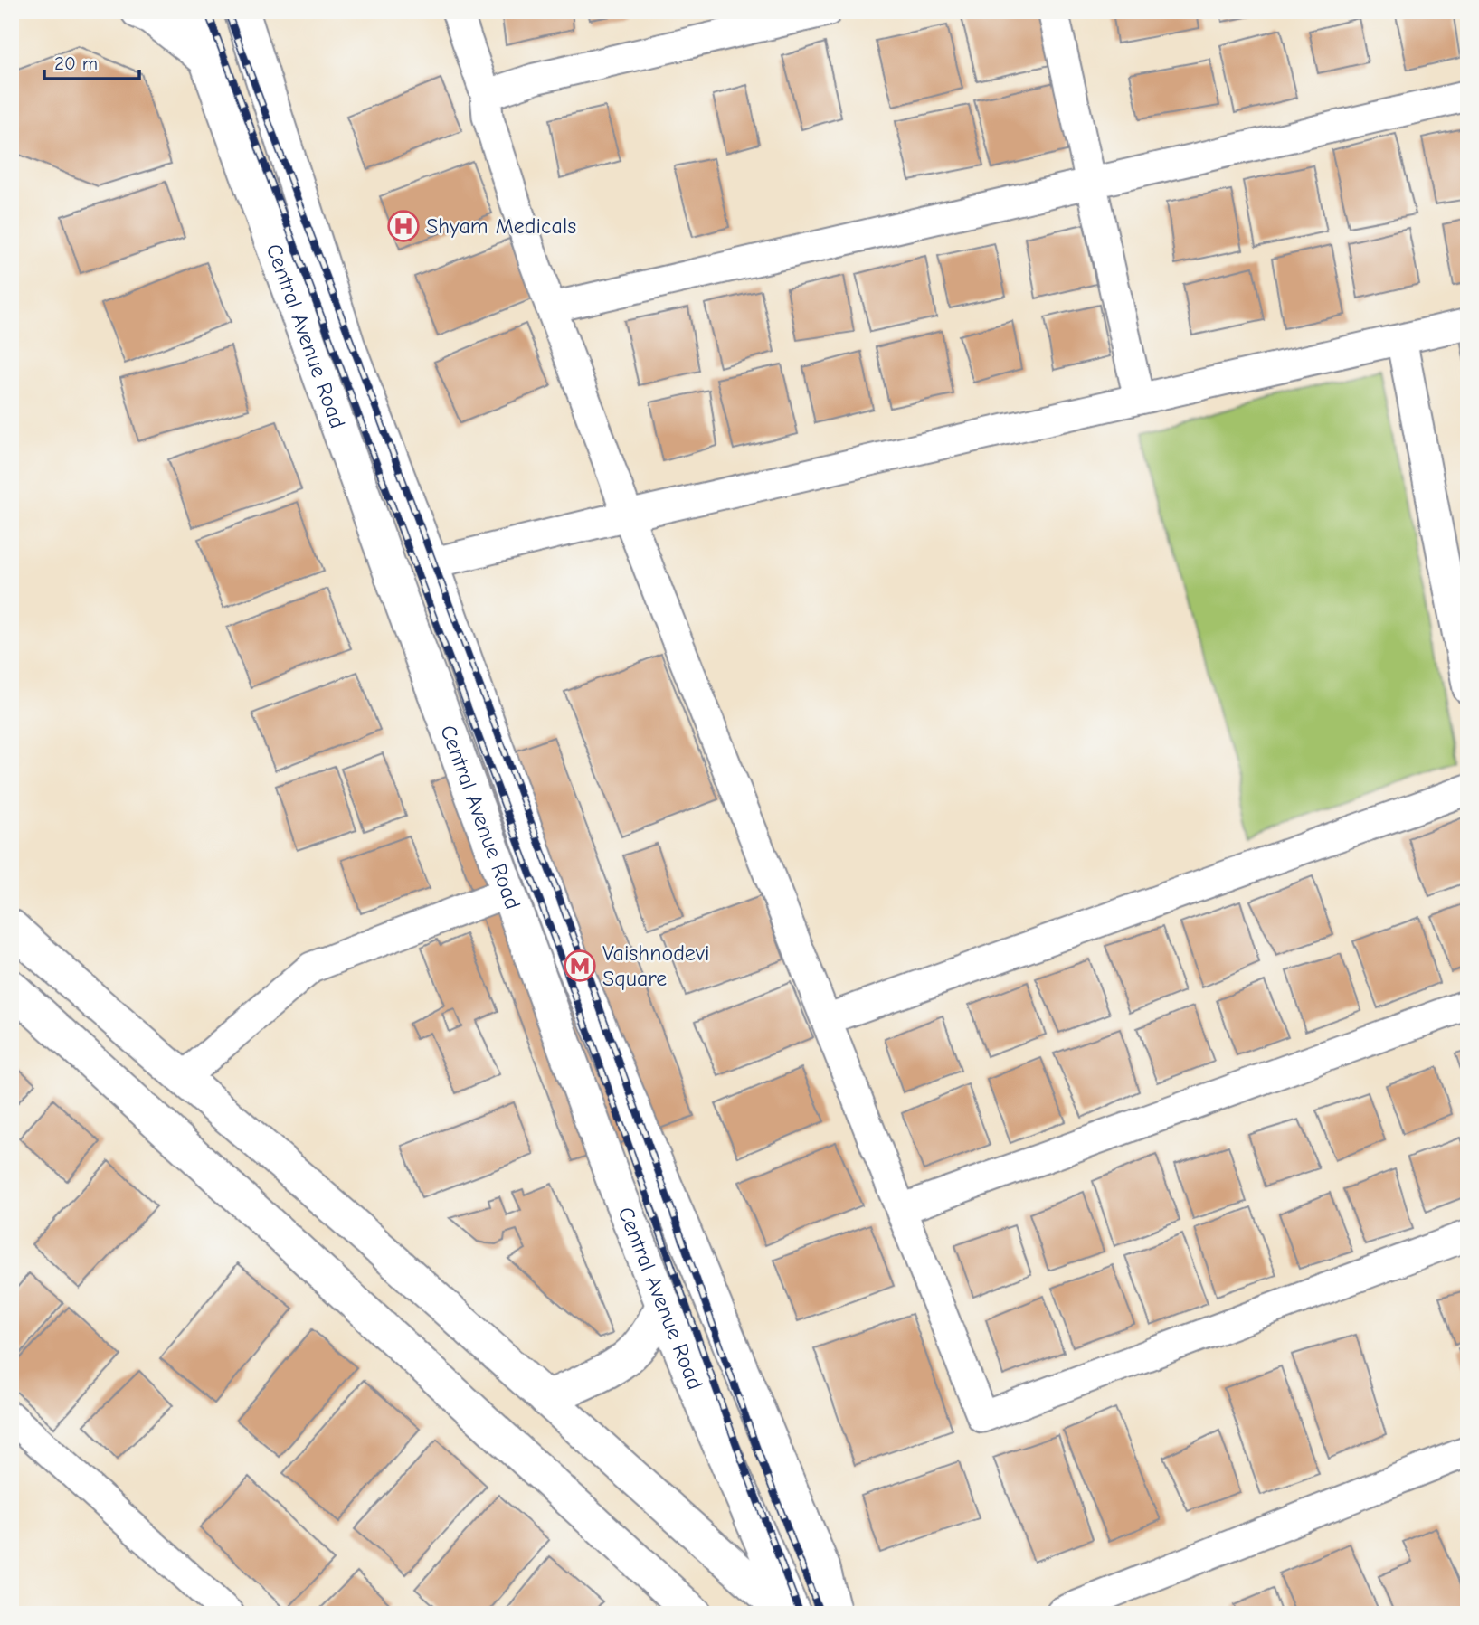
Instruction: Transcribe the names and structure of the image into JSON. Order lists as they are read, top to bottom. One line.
{"streets":{"main road":["Central Avenue Road"]},"places":{"hospital":["Shyam Medicals"],"metro station":["Vaishnodevi Square"]},"scale_bar":"20 m"}
